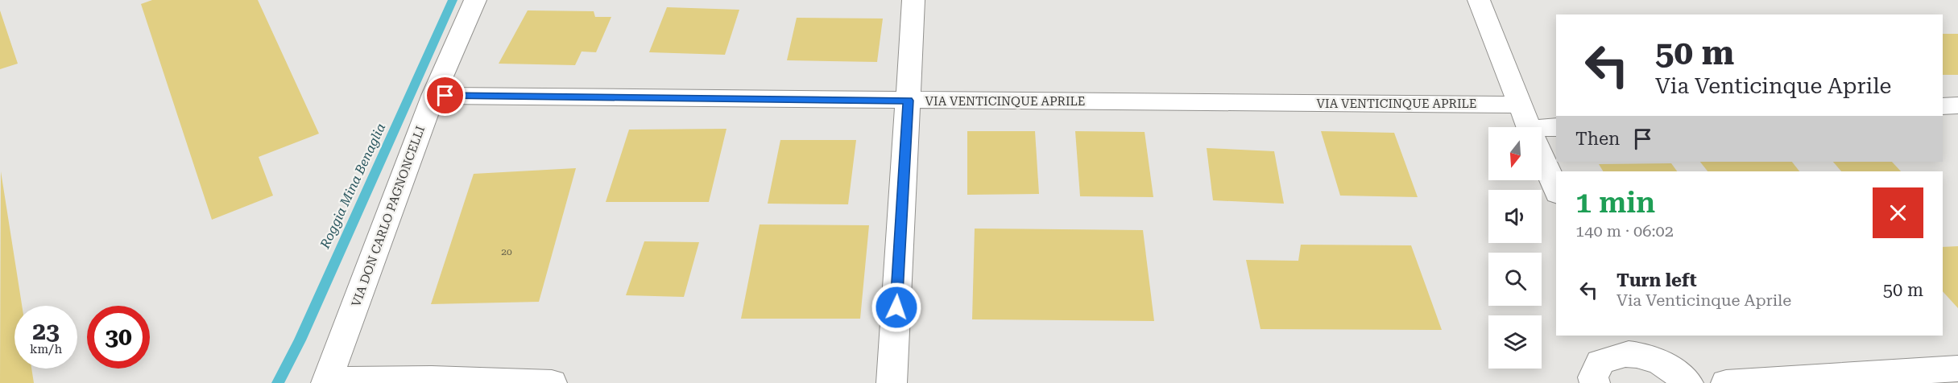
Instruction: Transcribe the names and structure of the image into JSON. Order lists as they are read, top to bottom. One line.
{"streets":{"street":["VIA VENTICINQUE APRILE","VIA DON CARLO PAGNONCELLI"]},"crossings":[["VIA VENTICINQUE APRILE","VIA DON CARLO PAGNONCELLI"]],"water":["Roggia Mina Benaglia"],"house_numbers":["20"],"north":"bottom","page":{"turn":["50 m","Via Venticinque Aprile"],"then":"Then","heading":["1 min","140 m · 06:02"],"list":[{"name":"Turn left","note":"Via Venticinque Aprile","value":"50 m"}],"speed":"23 km/h","limit":"30"}}
